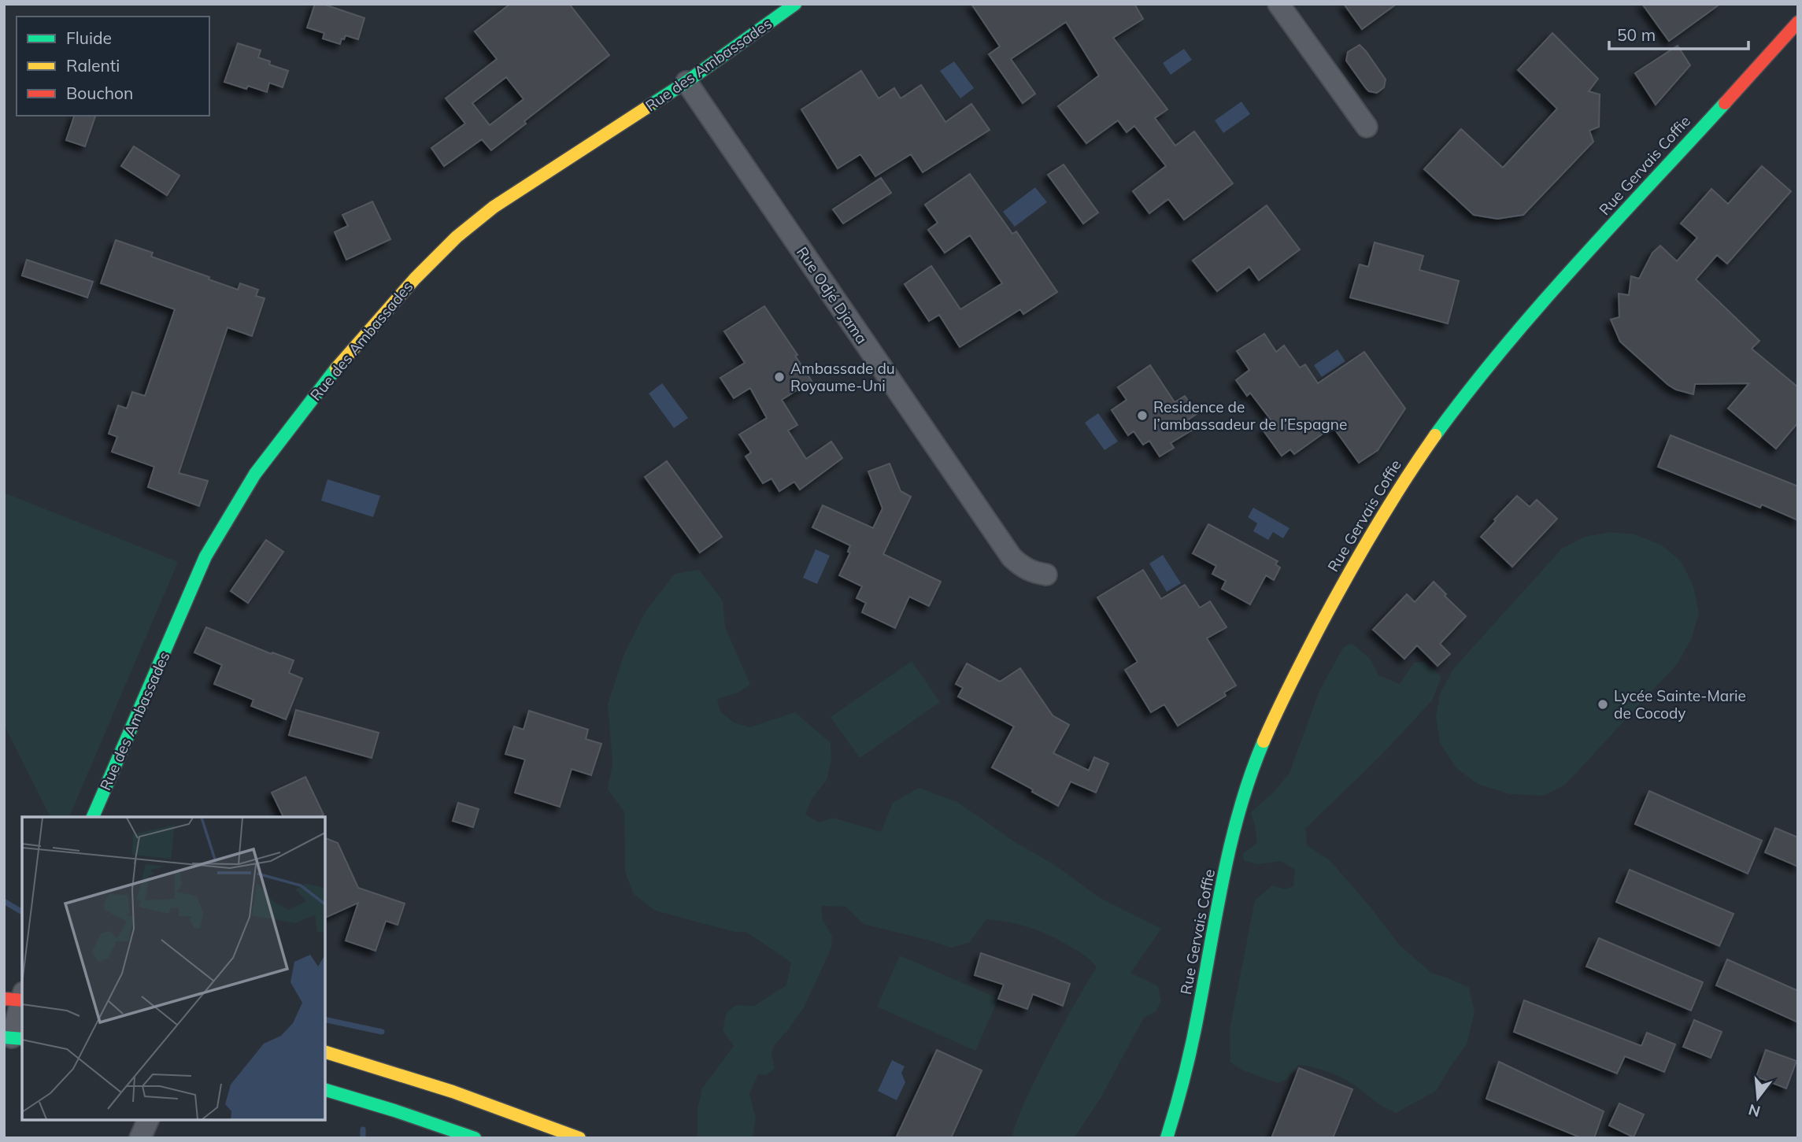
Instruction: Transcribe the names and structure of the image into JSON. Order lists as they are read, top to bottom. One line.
{"streets":{"street":["Rue des Ambassades","Rue Gervais Coffie","Rue Odjé Djama"]},"crossings":[["Rue des Ambassades","Rue Odjé Djama"]],"places":["Ambassade du Royaume-Uni","Residence de l’ambassadeur de l’Espagne","Lycée Sainte-Marie de Cocody"],"legend":["Fluide","Ralenti","Bouchon"],"scale_bar":"50 m","north":"bottom"}
